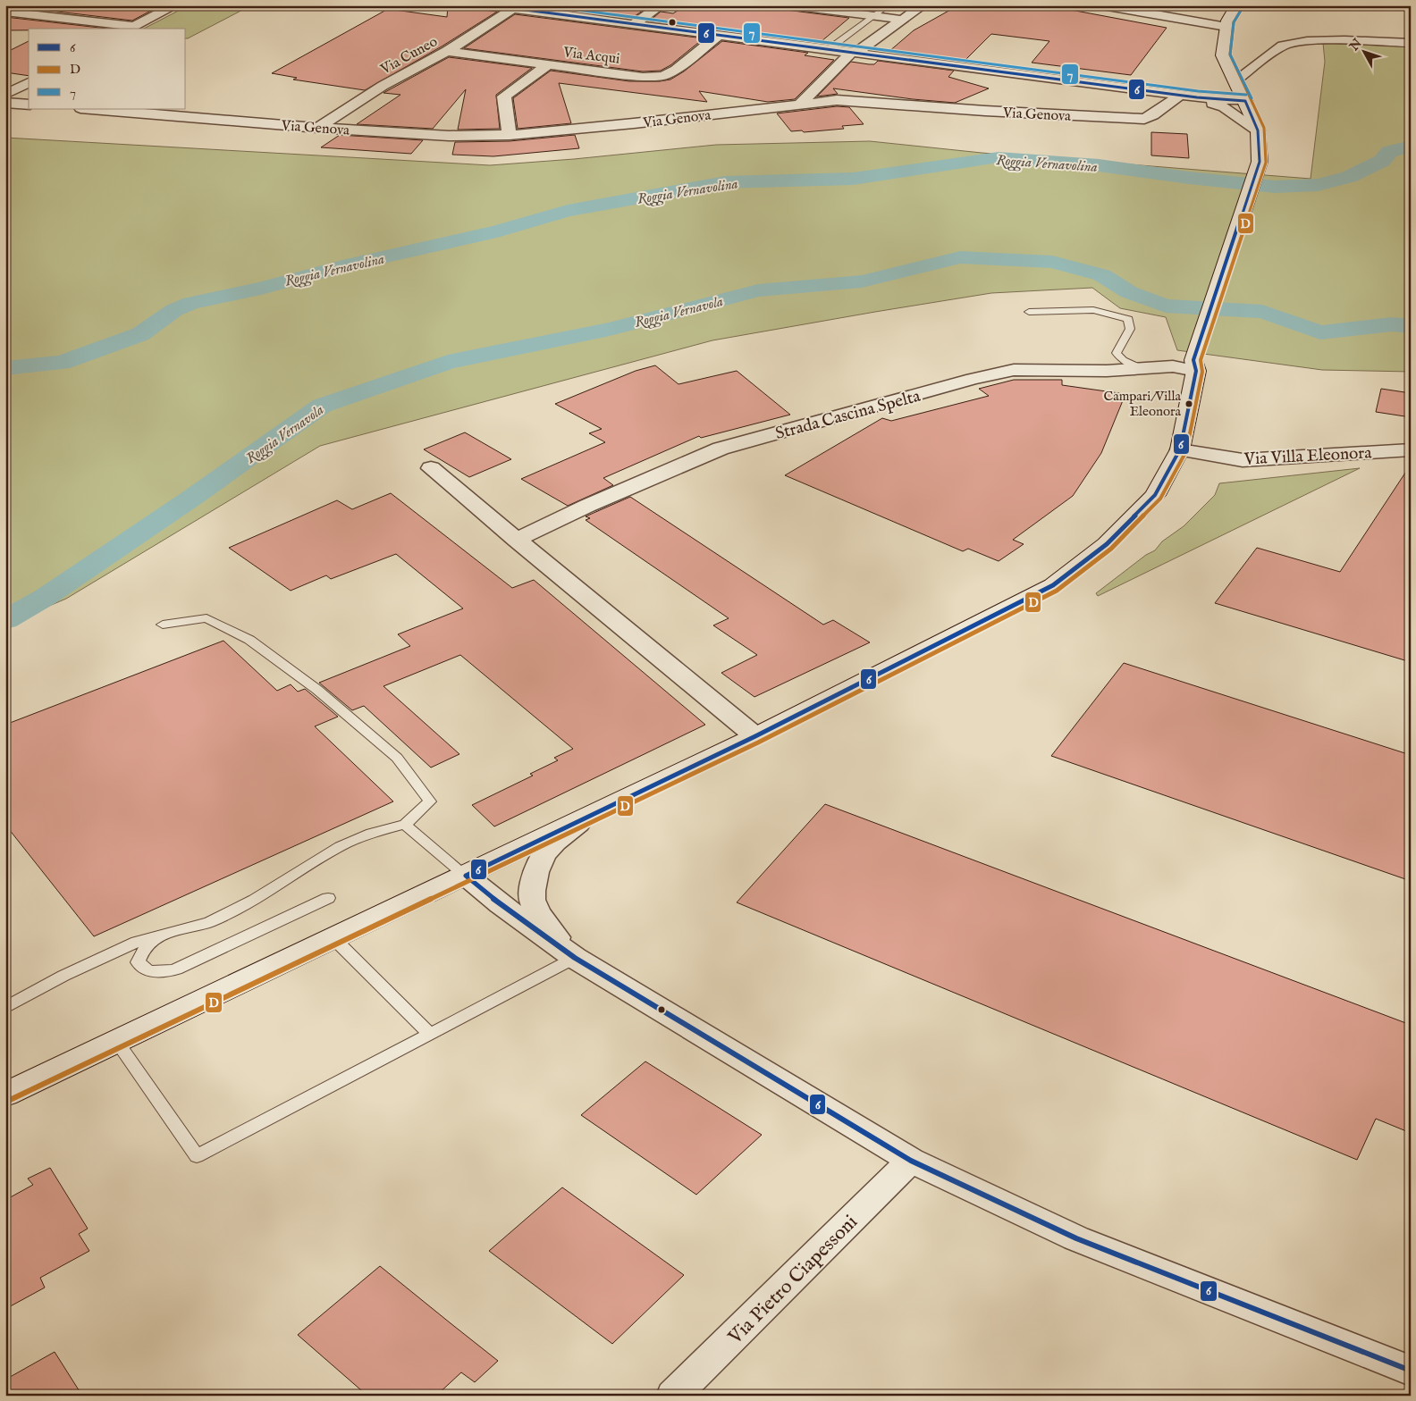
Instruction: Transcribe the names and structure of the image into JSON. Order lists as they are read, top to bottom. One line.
{"streets":{"street":["Via Cuneo","Via Acqui","Via Genova","Strada Cascina Spelta","Via Villa Eleonora","Via Pietro Ciapessoni"]},"crossings":[["Via Cuneo","Via Acqui"],["Via Cuneo","Via Genova"]],"water":["Roggia Vernavolina","Roggia Vernavola"],"places":["Campari/Villa Eleonora"],"lines":["transit line 6","transit line 7","transit line D"],"legend":["6","D","7"],"north":"top left"}
